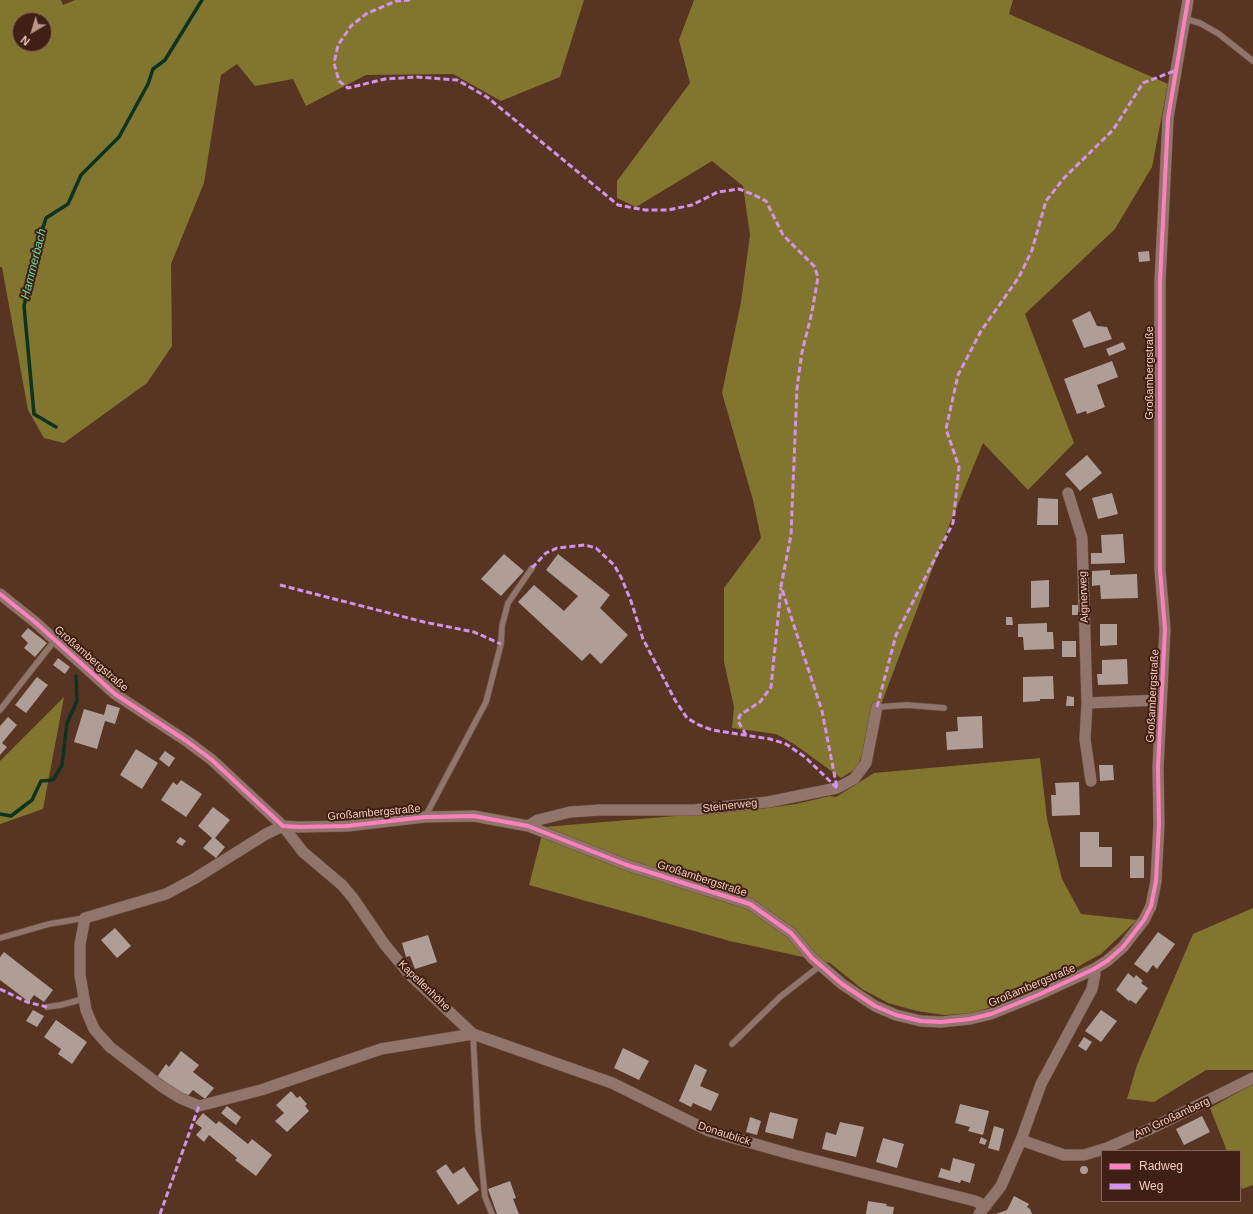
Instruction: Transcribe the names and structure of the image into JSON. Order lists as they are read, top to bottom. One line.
{"streets":{"street":["Großambergstraße","Aignerweg","Steinerweg","Kapellenhöhe","Am Großamberg","Donaublick"]},"crossings":[["Großambergstraße","Steinerweg"],["Großambergstraße","Kapellenhöhe"],["Kapellenhöhe","Donaublick"]],"water":["Hammerbach"],"legend":["Radweg","Weg"],"north":"bottom left"}
